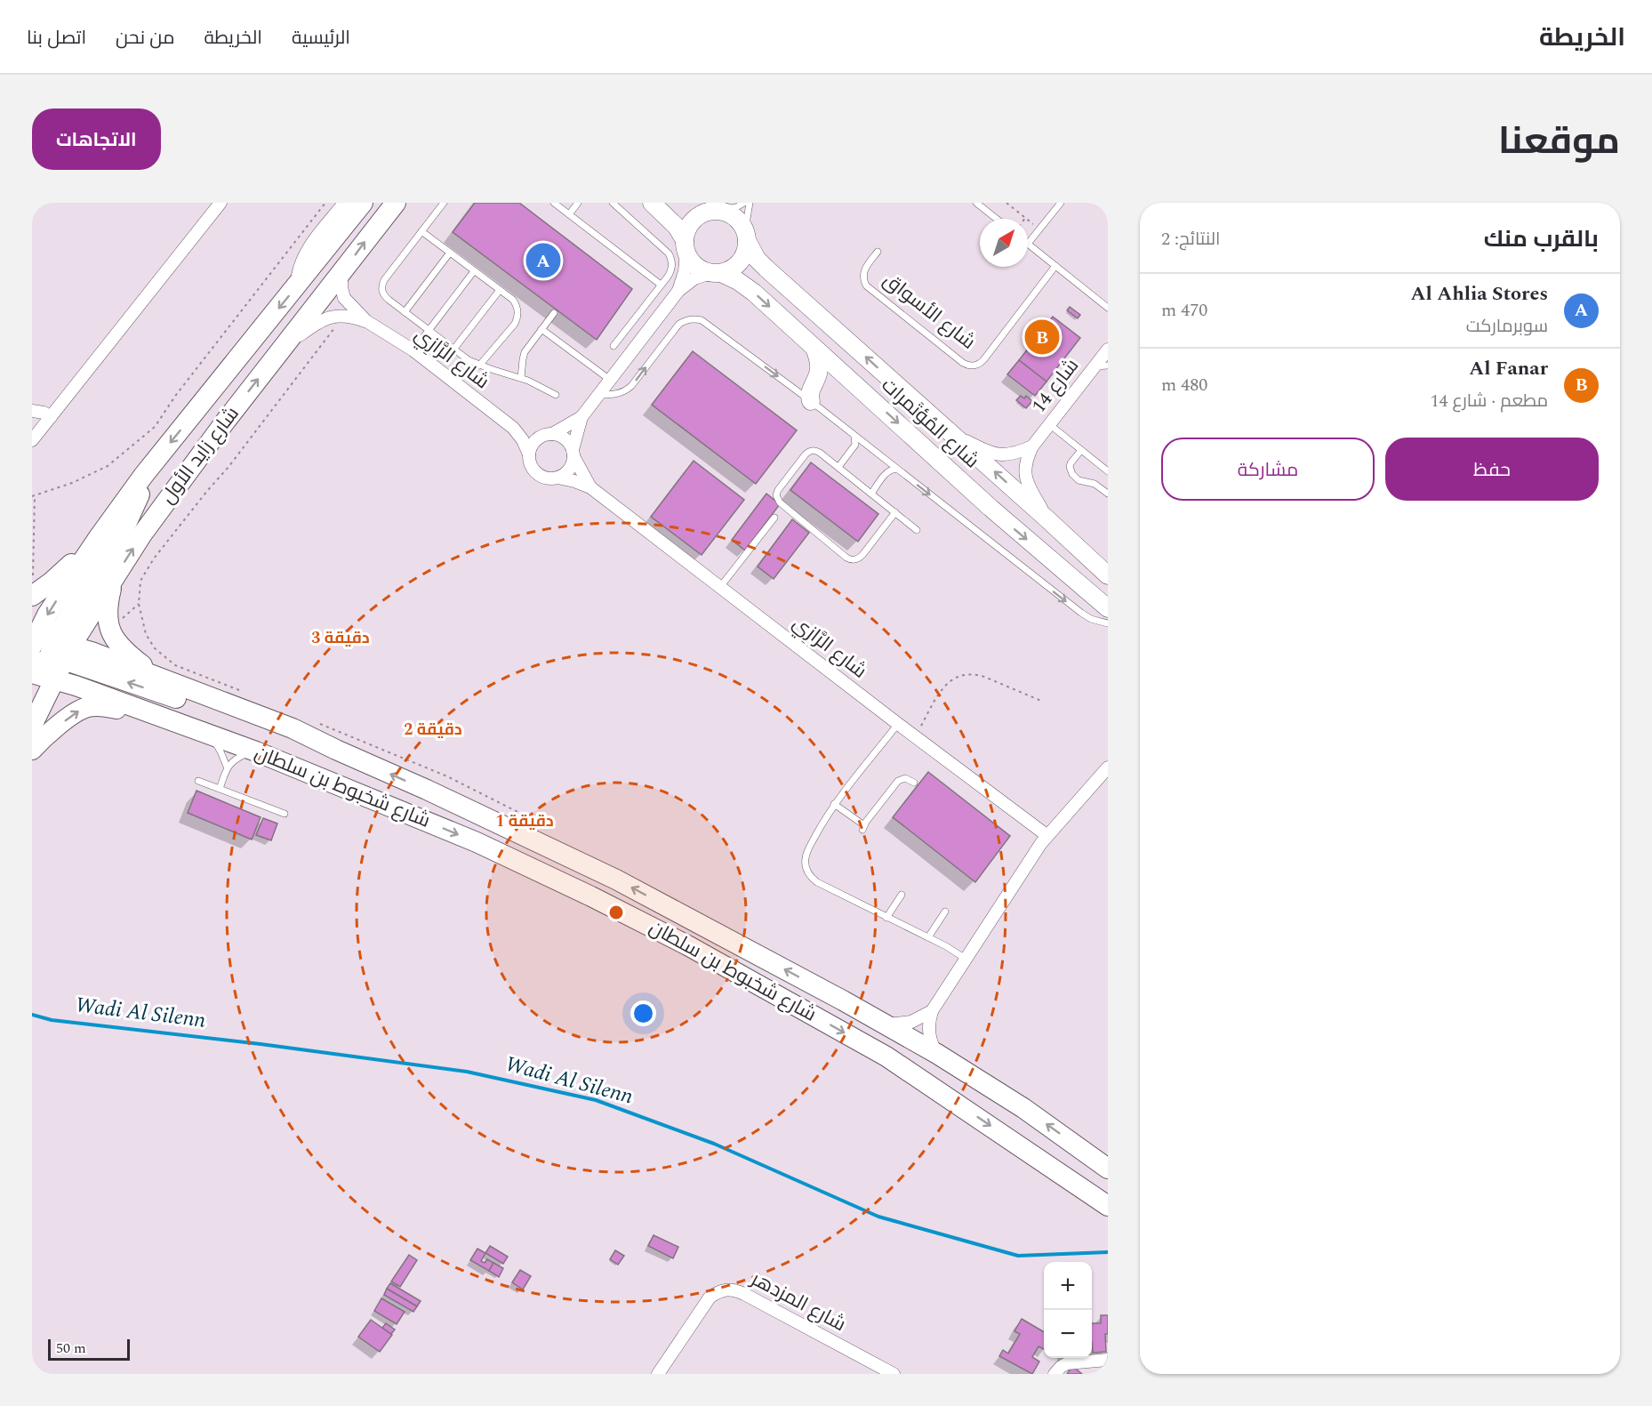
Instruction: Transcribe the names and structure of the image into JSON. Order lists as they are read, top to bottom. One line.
{"streets":{"main road":["شارع زايد الأول","شارع شخبوط بن سلطان"],"street":["شارع الرَّازِي","شارع 14","شارع المُؤتَمرات","شارع المزدهر"],"lane":["شارع الأسواق"]},"crossings":[["شارع الرَّازِي","شارع زايد الأول"],["شارع 14","شارع المُؤتَمرات"],["شارع زايد الأول","شارع شخبوط بن سلطان"]],"water":["Wadi Al Silenn"],"scale_bar":"50 m","north":"top right","page":{"header":"الخريطة","nav":["الرئيسية","الخريطة","من نحن","اتصل بنا"],"title":"موقعنا","buttons":["الاتجاهات",["حفظ","مشاركة"]],"heading":["بالقرب منك","النتائج: 2"],"pins":["A","B"],"list":[{"mark":"A","name":"Al Ahlia Stores","note":"سوبرماركت","value":"470 m"},{"mark":"B","name":"Al Fanar","note":"مطعم · شارع 14","value":"480 m"}],"map_buttons":["+","−"],"scale":"50 m"},"rings":["3 دقيقة","2 دقيقة","1 دقيقة"]}
